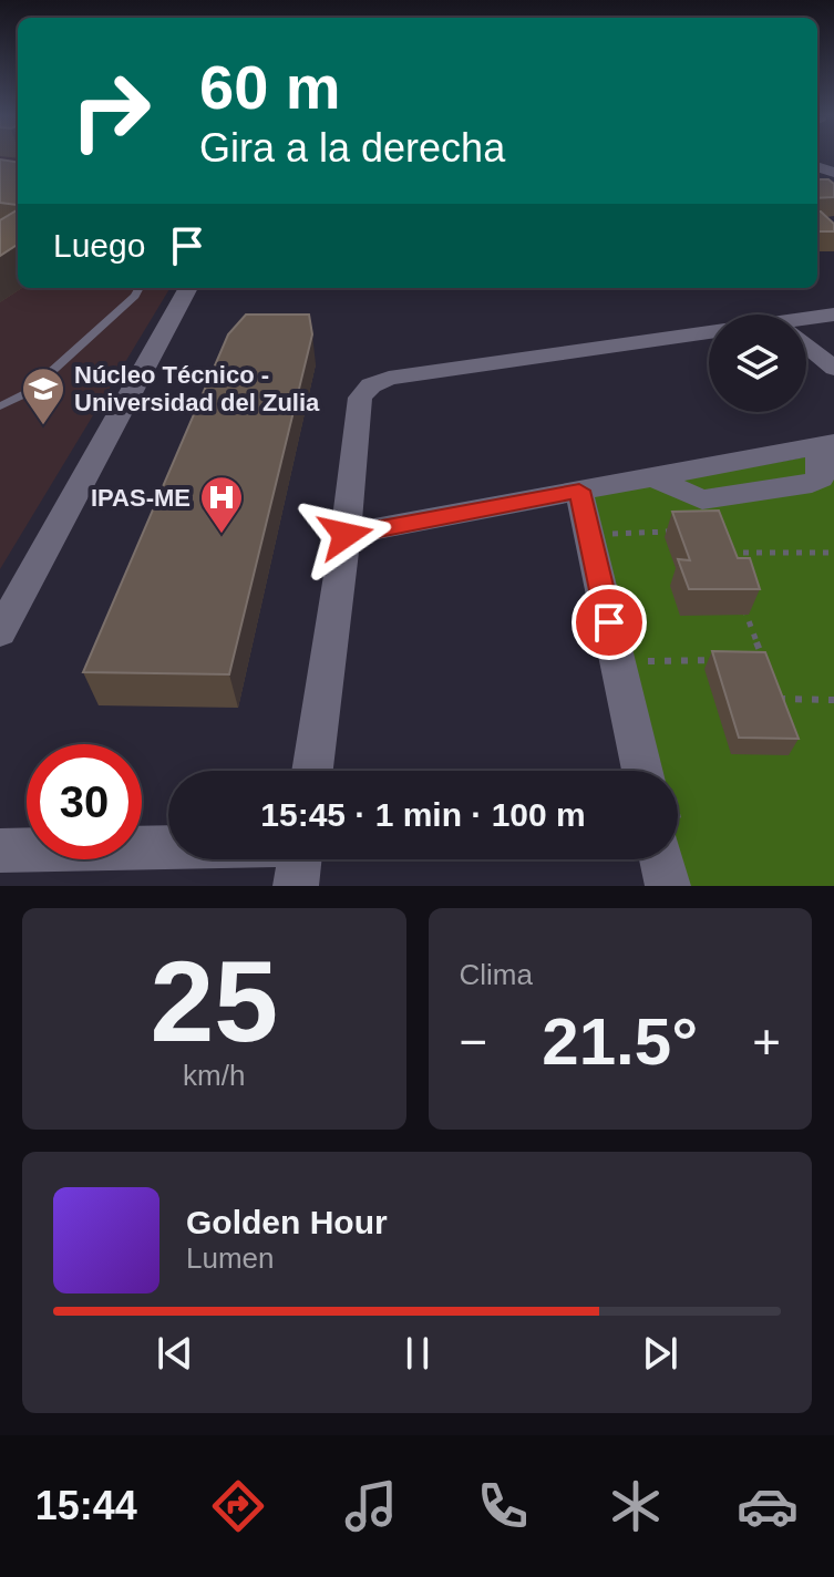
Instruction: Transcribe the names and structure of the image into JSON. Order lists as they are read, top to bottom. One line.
{"places":{"school or university":["Núcleo Técnico - Universidad del Zulia"],"hospital":["IPAS-ME"]},"page":{"turn":["60 m","Gira a la derecha"],"then":"Luego","limit":"30","trip":"15:45 · 1 min · 100 m","tile":[["25","km/h"],"Clima"],"heat":["−","21.5°","+"],"song":["Golden Hour","Lumen"],"tabs":"15:44"}}
